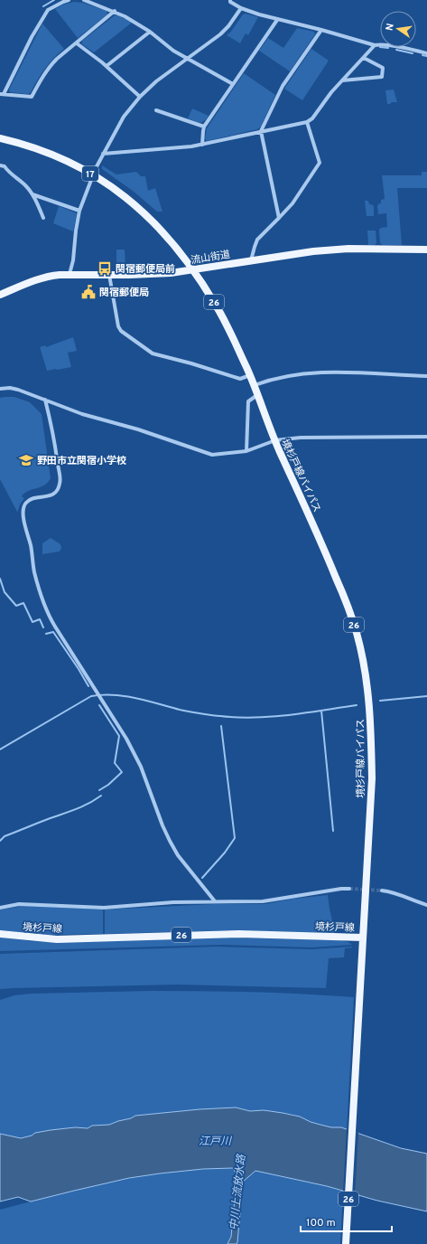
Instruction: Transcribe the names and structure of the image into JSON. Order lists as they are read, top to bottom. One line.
{"streets":{"main road":["17","流山街道","26","境杉戸線バイパス","境杉戸線"]},"crossings":[["流山街道","境杉戸線バイパス"],["境杉戸線バイパス","境杉戸線"]],"water":["江戸川","中川上流放水路"],"places":{"bus stop":["関宿郵便局前"],"public building":["関宿郵便局"],"school or university":["野田市立関宿小学校"]},"scale_bar":"100 m","north":"left"}
